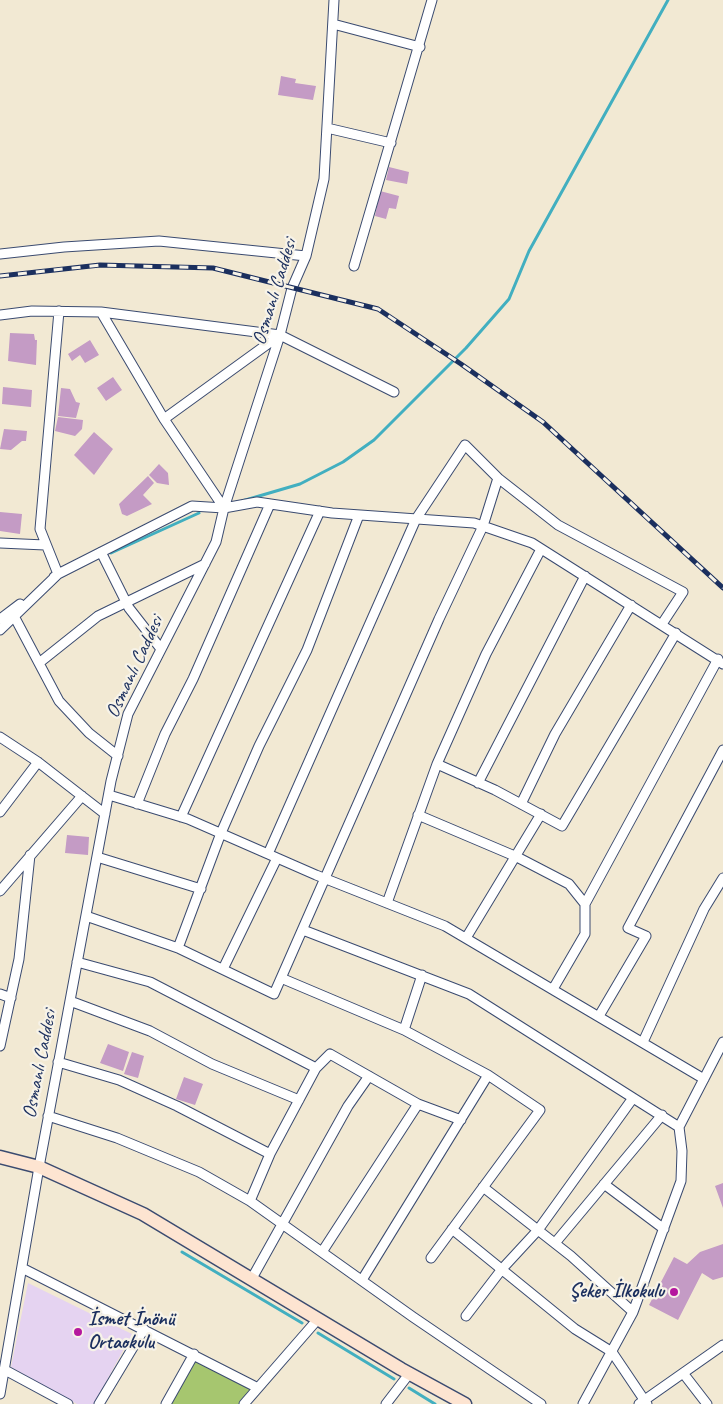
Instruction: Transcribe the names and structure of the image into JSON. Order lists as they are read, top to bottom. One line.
{"streets":{"street":["Osmanlı Caddesi"]},"places":["Şeker İlkokulu","İsmet İnönü Ortaokulu"]}
